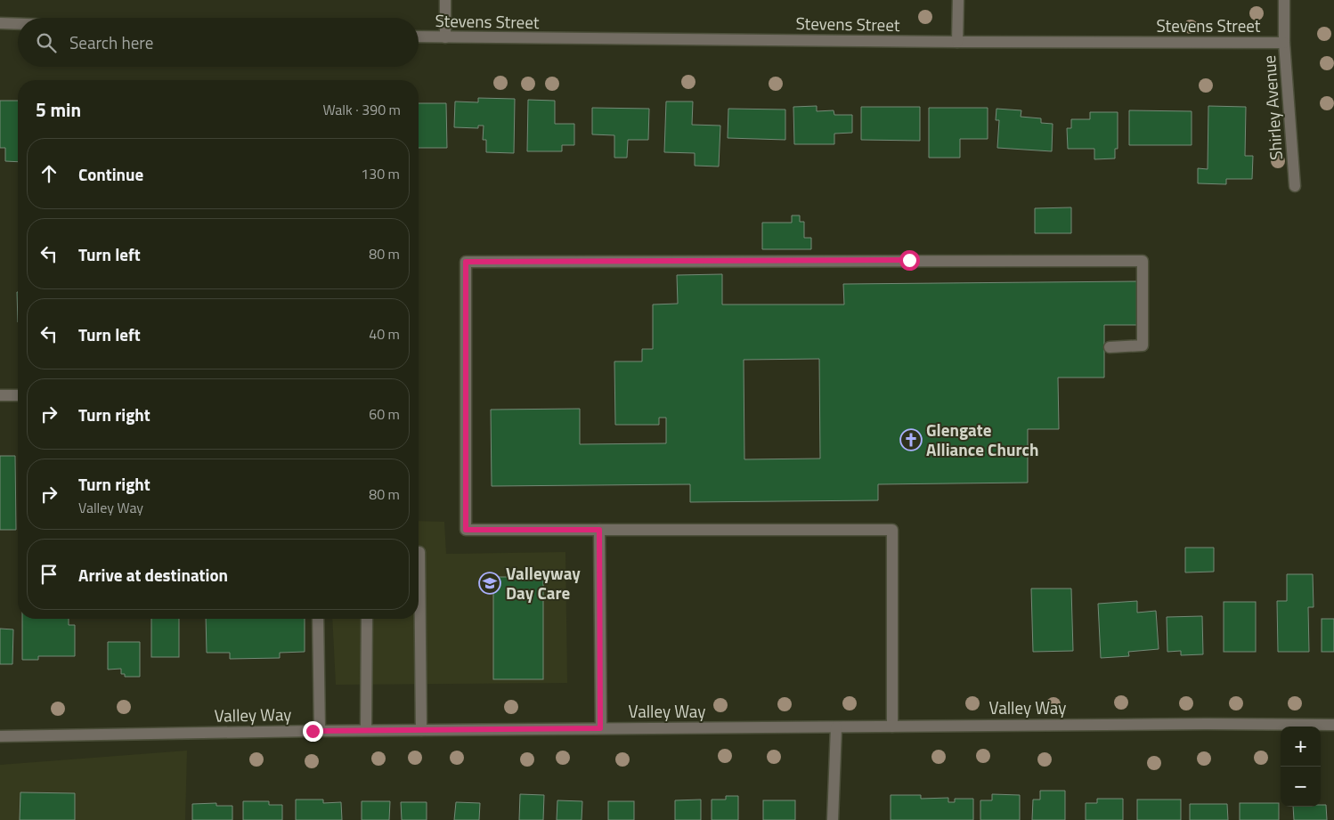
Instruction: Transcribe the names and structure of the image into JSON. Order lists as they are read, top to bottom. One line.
{"streets":{"street":["Stevens Street","Shirley Avenue","Valley Way"]},"crossings":[["Stevens Street","Shirley Avenue"]],"places":{"church":["Glengate Alliance Church"],"school or university":["Valleyway Day Care"]},"page":{"search":"Search here","heading":["5 min","Walk · 390 m"],"list":[["Continue","130 m"],["Turn left","80 m"],["Turn left","40 m"],["Turn right","60 m"],["Turn right","Valley Way","80 m"],"Arrive at destination"],"map_buttons":["+","−"]}}
